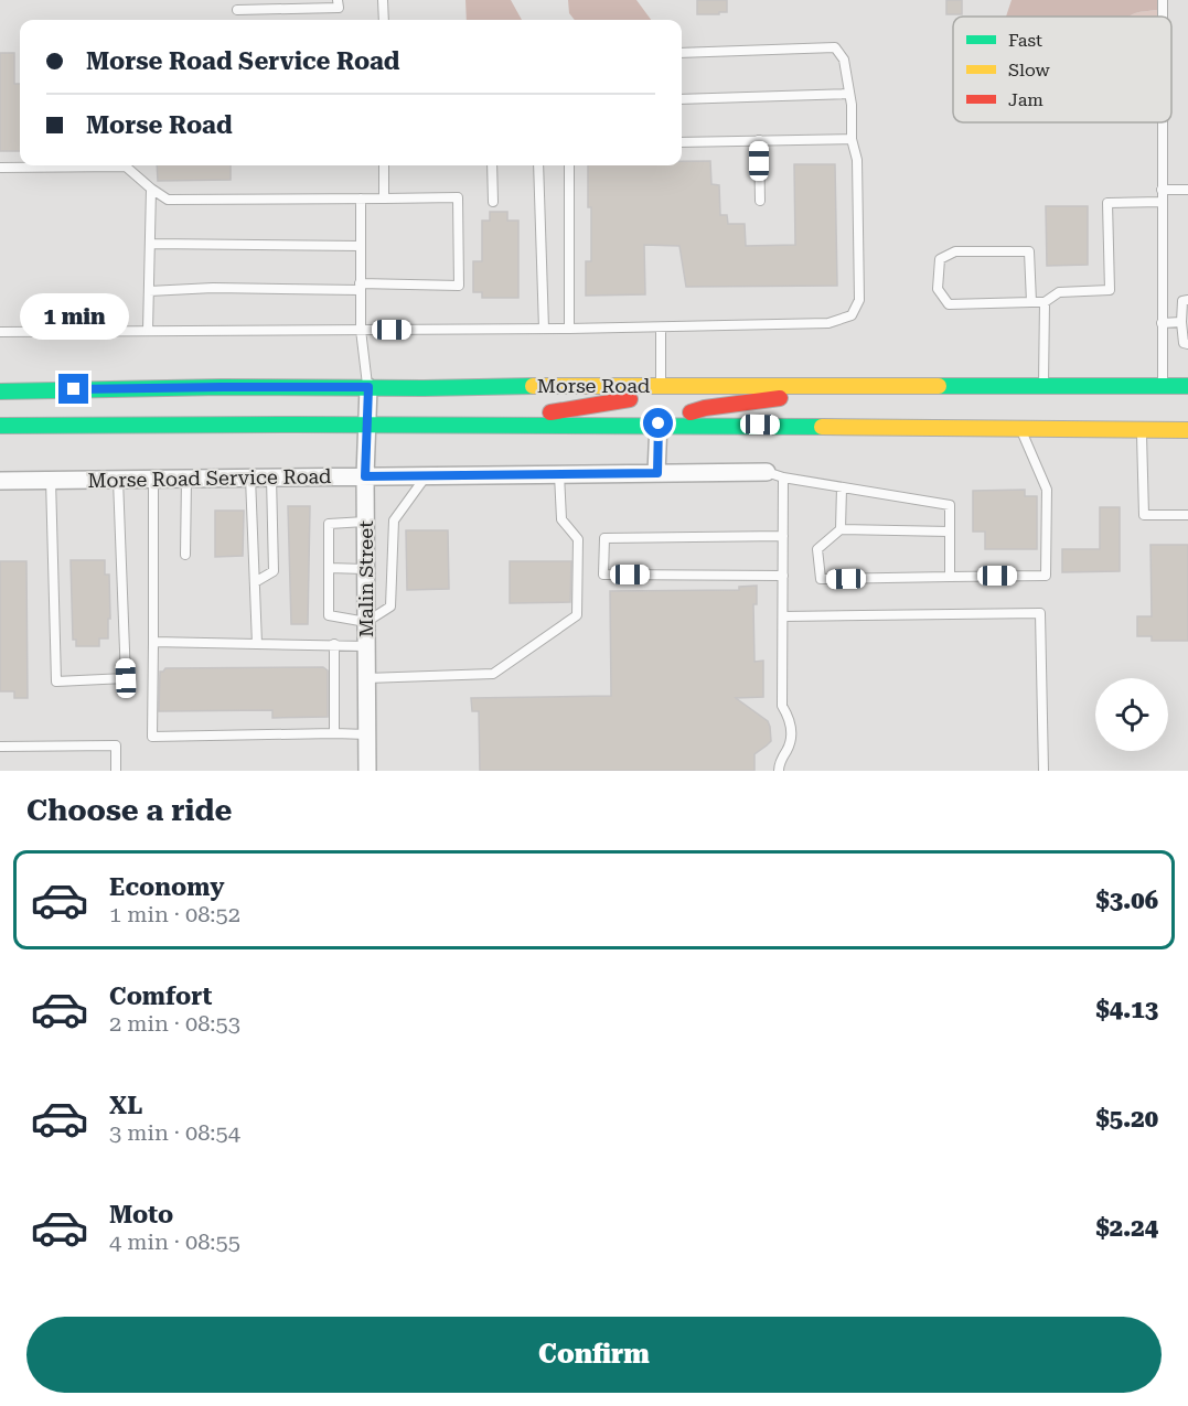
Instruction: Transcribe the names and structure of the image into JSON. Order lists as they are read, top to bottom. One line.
{"streets":{"main road":["Morse Road"],"street":["Morse Road Service Road","Malin Street"]},"crossings":[["Morse Road","Malin Street"],["Morse Road Service Road","Malin Street"]],"legend":["Fast","Slow","Jam"],"page":{"banner":["Morse Road Service Road","Morse Road"],"bubble":"1 min","heading":"Choose a ride","list":[{"name":"Economy","note":"1 min · 08:52","value":"$3.06"},{"name":"Comfort","note":"2 min · 08:53","value":"$4.13"},{"name":"XL","note":"3 min · 08:54","value":"$5.20"},{"name":"Moto","note":"4 min · 08:55","value":"$2.24"}],"buttons":"Confirm"}}
